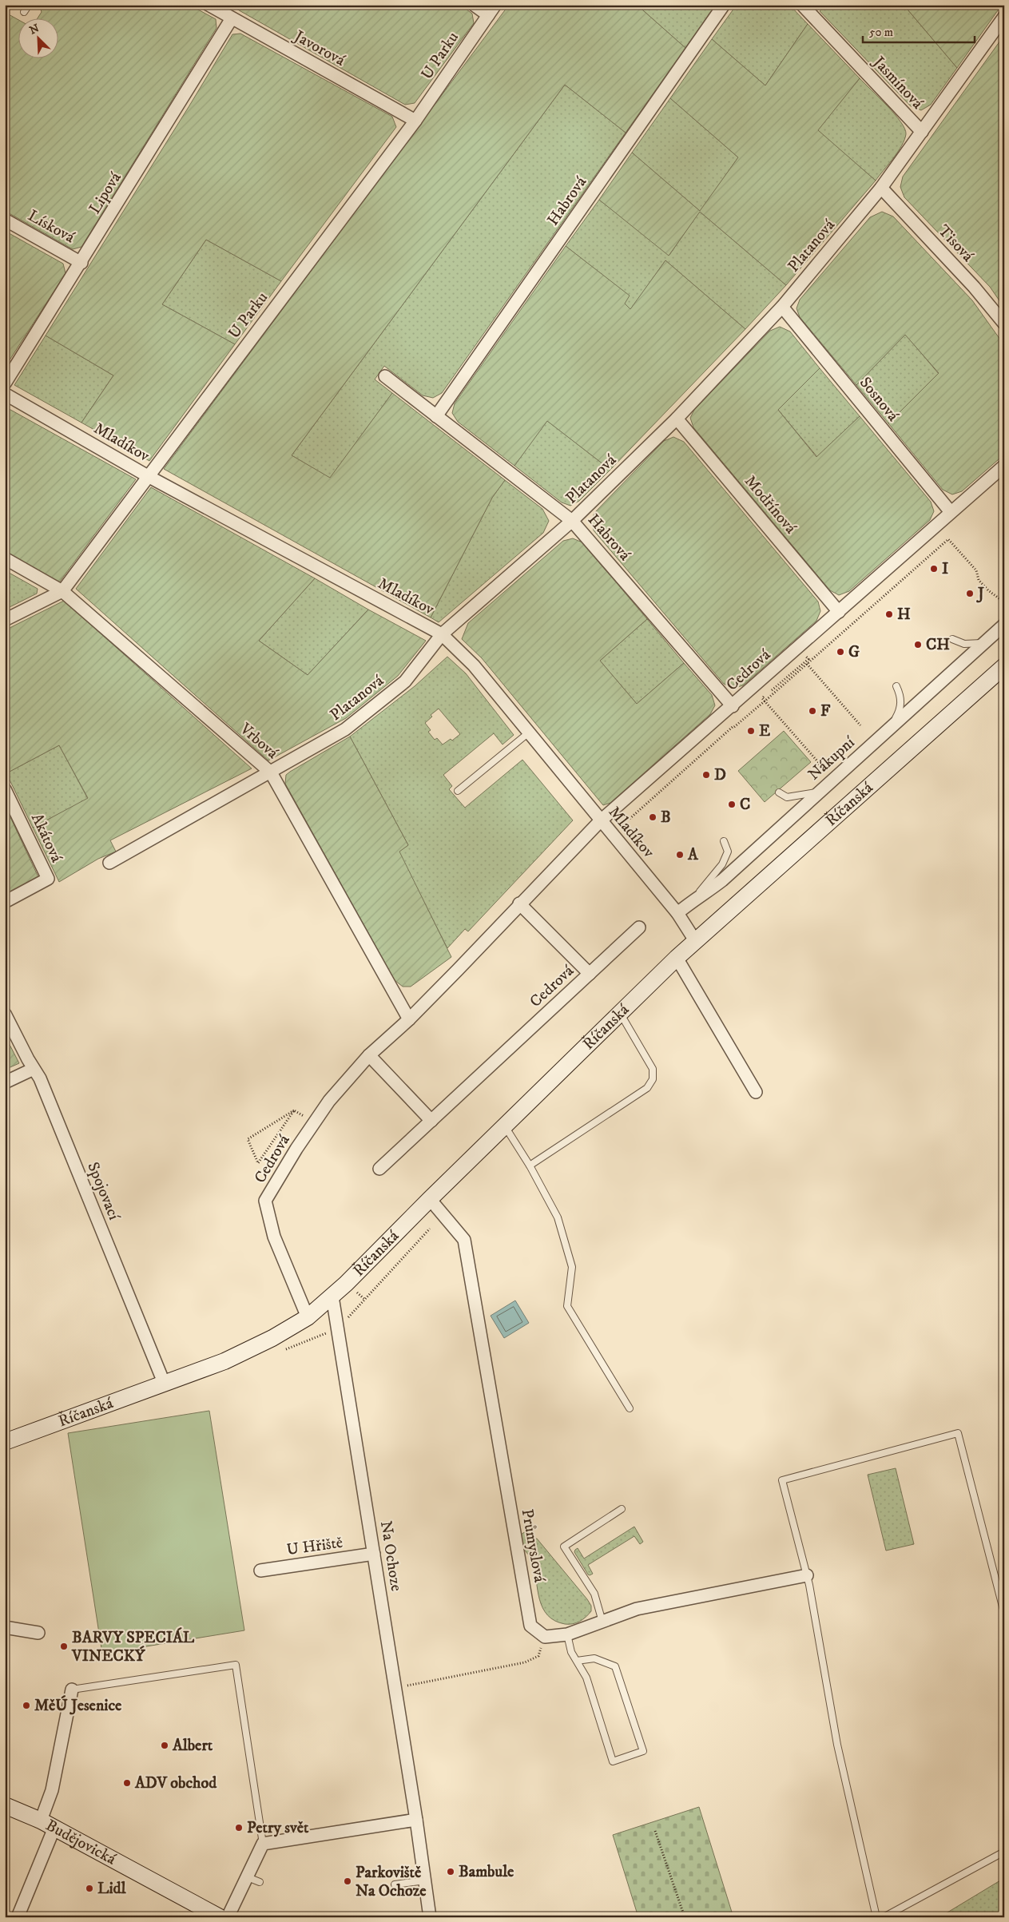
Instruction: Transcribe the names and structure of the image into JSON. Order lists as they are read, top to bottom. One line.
{"streets":{"main road":["Říčanská","Budějovická"],"street":["Javorová","U Parku","Jasmínová","Lipová","Habrová","Lísková","Tisová","Platanová","Sosnová","Mladíkov","Modřínová","Cedrová","Vrbová","Nákupní","Akátová","Spojovací","Průmyslová","U Hřiště","Na Ochoze"]},"crossings":[["Javorová","U Parku"],["Javorová","Lipová"],["U Parku","Mladíkov"],["U Parku","Vrbová"],["Jasmínová","Platanová"],["Lipová","Lísková"],["Habrová","Platanová"],["Habrová","Cedrová"],["Tisová","Platanová"],["Platanová","Sosnová"],["Platanová","Mladíkov"],["Platanová","Modřínová"],["Platanová","Vrbová"],["Sosnová","Cedrová"],["Mladíkov","Cedrová"],["Mladíkov","Nákupní"],["Mladíkov","Říčanská"],["Modřínová","Cedrová"],["Cedrová","Vrbová"],["Cedrová","Říčanská"],["Říčanská","Spojovací"],["Říčanská","Průmyslová"],["Říčanská","Na Ochoze"],["U Hřiště","Na Ochoze"]],"places":["I","J","H","CH","G","F","E","D","C","B","A","BARVY SPECIÁL VINECKÝ","MěÚ Jesenice","Albert","ADV obchod","Petry svět","Bambule","Parkoviště Na Ochoze","Lidl"],"scale_bar":"50 m","north":"top left"}
